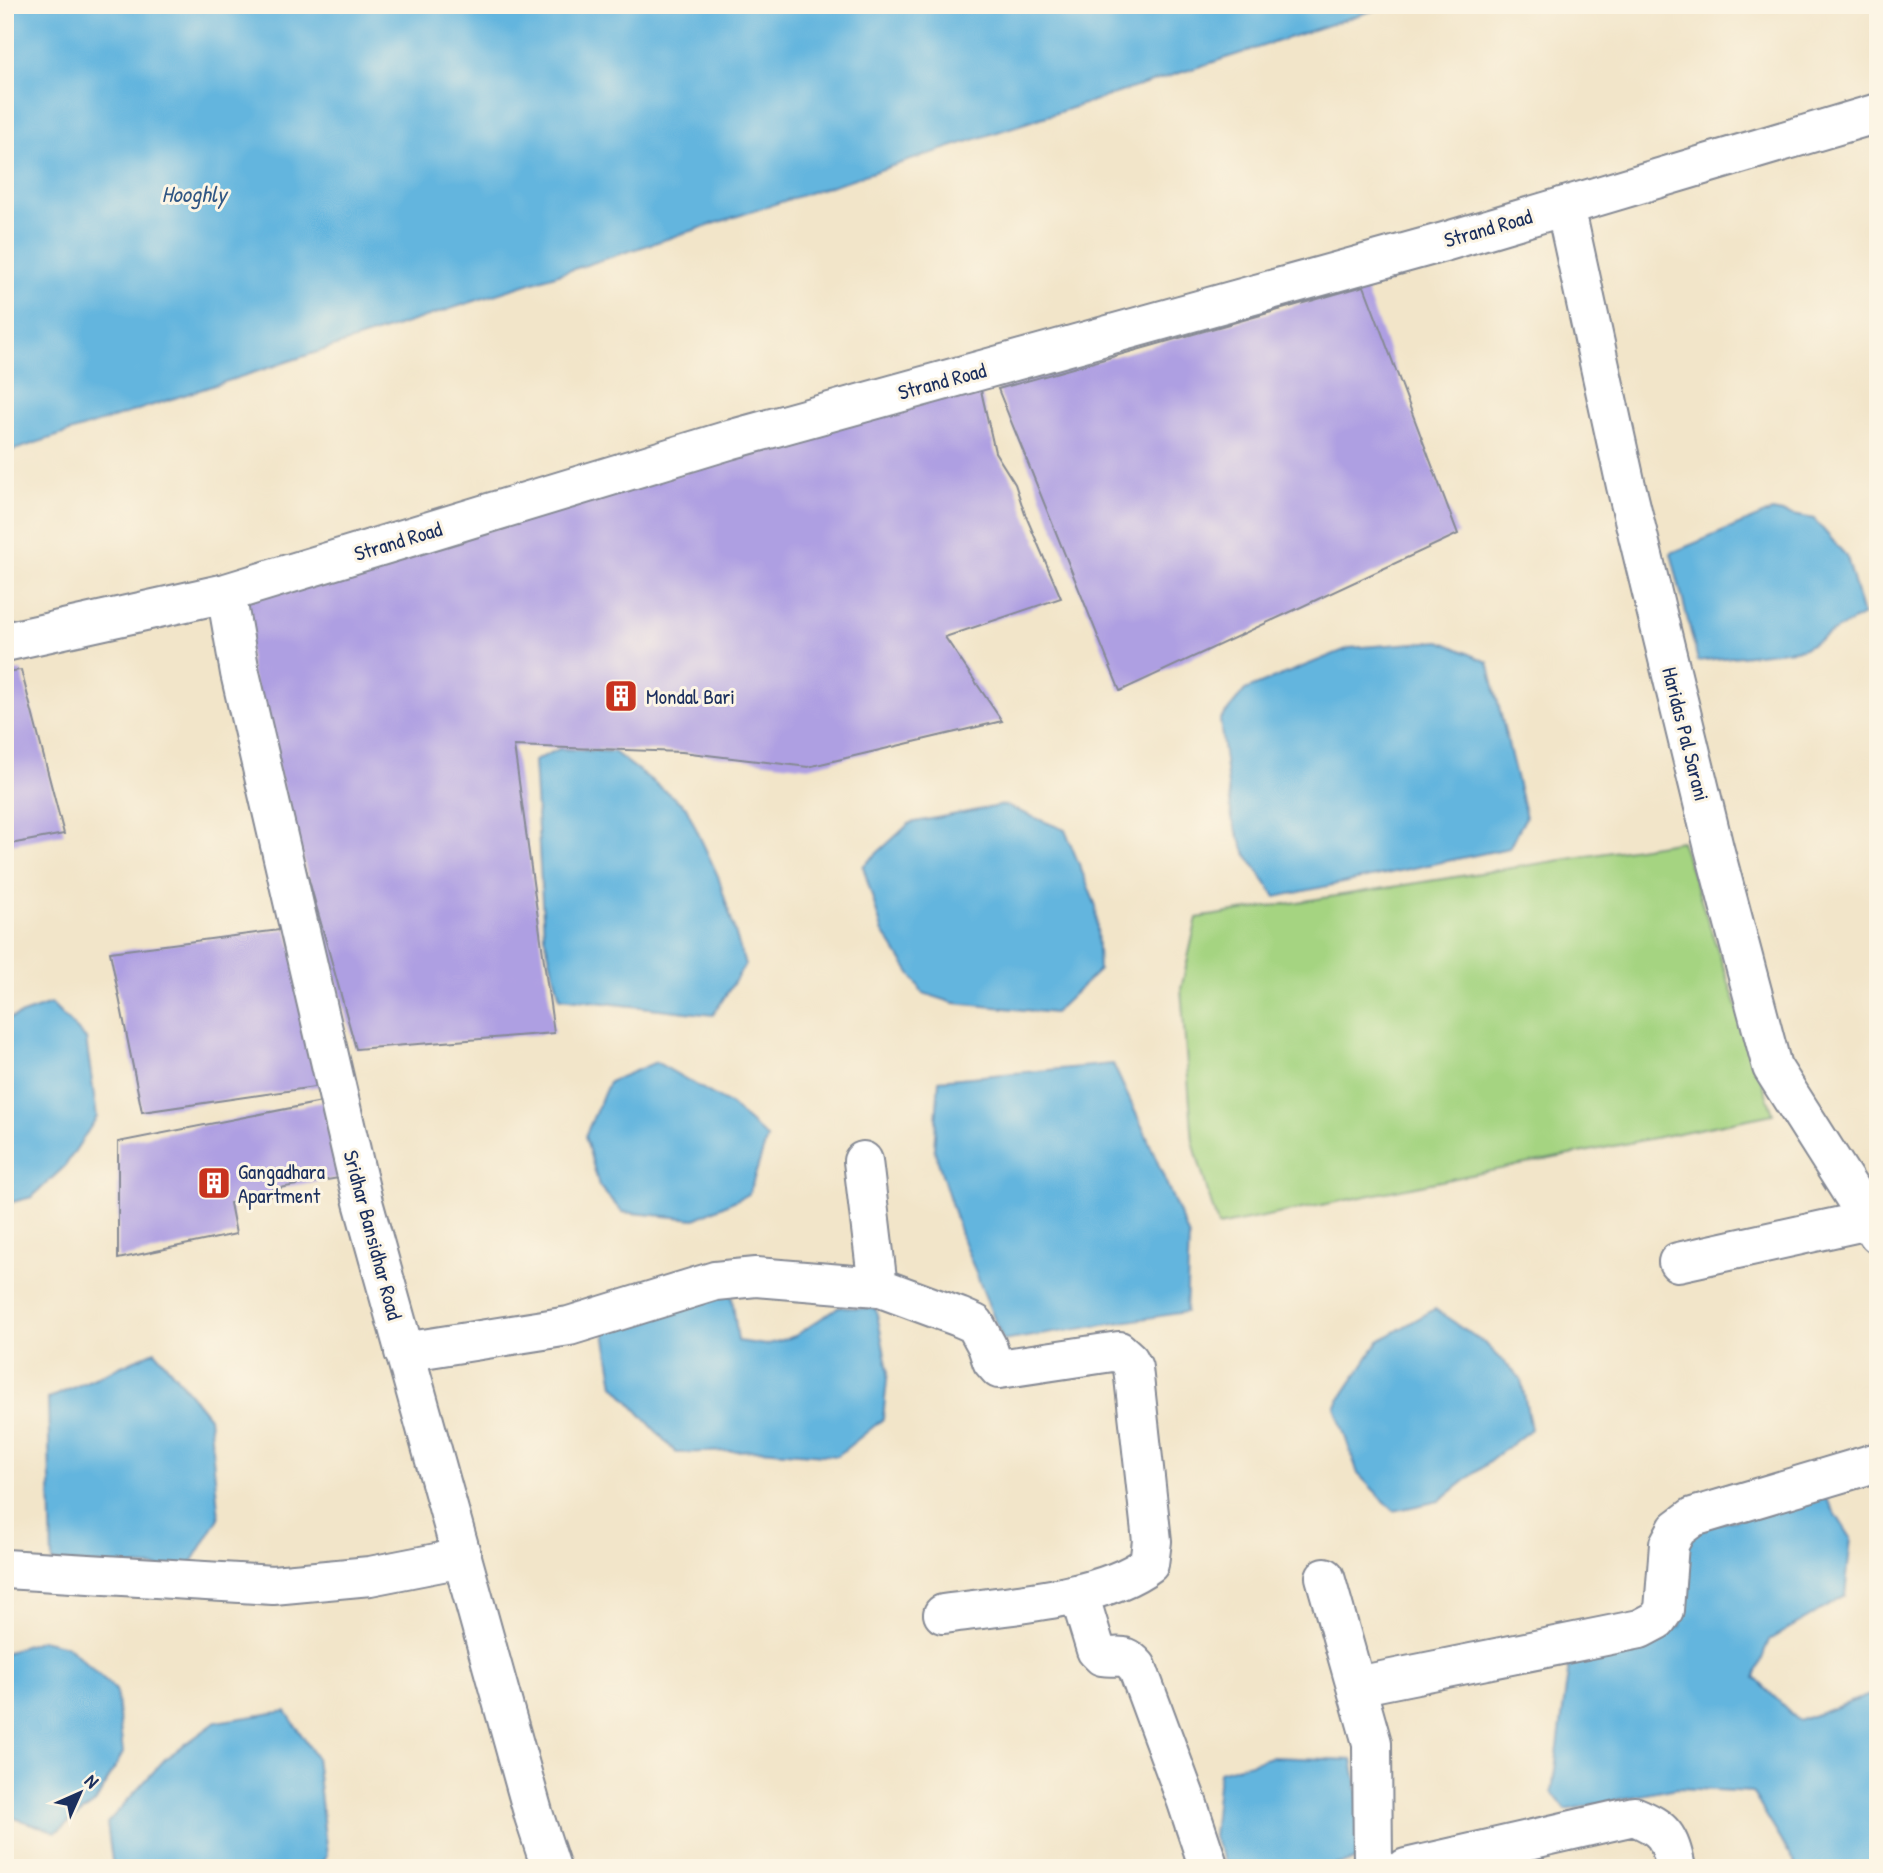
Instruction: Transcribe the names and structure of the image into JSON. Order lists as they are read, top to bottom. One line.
{"streets":{"street":["Strand Road","Haridas Pal Sarani","Sridhar Bansidhar Road"]},"crossings":[["Strand Road","Haridas Pal Sarani"],["Strand Road","Sridhar Bansidhar Road"]],"water":["Hooghly"],"places":{"building":["Mondal Bari","Gangadhara Apartment"]},"north":"top right"}
